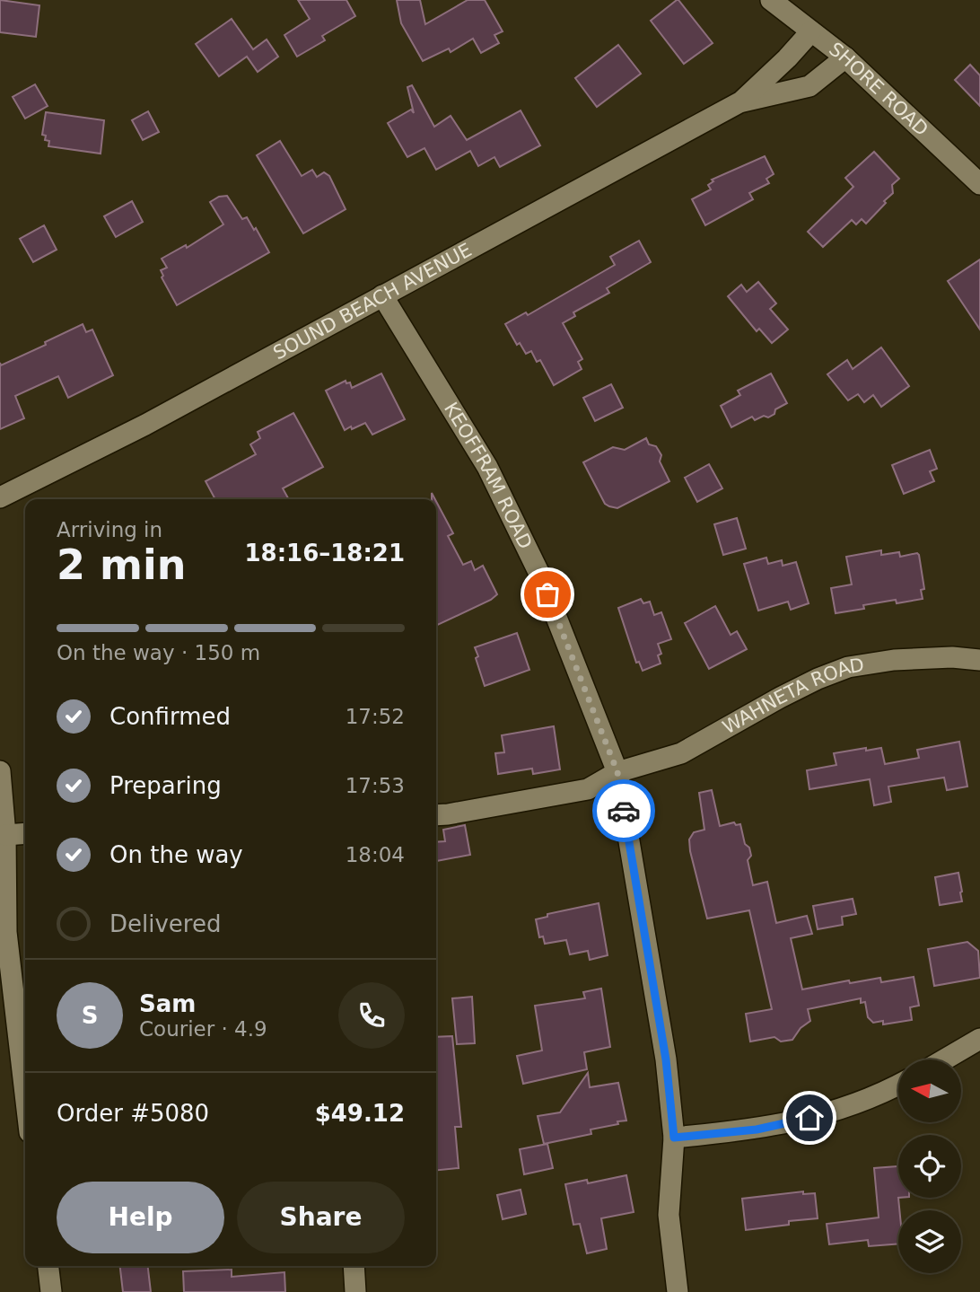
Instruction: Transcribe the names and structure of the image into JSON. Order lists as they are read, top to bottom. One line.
{"streets":{"street":["SHORE ROAD","SOUND BEACH AVENUE","KEOFFRAM ROAD","WAHNETA ROAD"]},"crossings":[["SHORE ROAD","SOUND BEACH AVENUE"],["SOUND BEACH AVENUE","KEOFFRAM ROAD"],["KEOFFRAM ROAD","WAHNETA ROAD"]],"north":"left","page":{"heading":["2 min","Arriving in","18:16–18:21"],"panel":["Sam","Courier · 4.9","Order #5080","$49.12"],"bar":"On the way · 150 m","list":[["Confirmed","17:52"],["Preparing","17:53"],["On the way","18:04"],"Delivered"],"round":"S","buttons":["Help","Share"]}}
